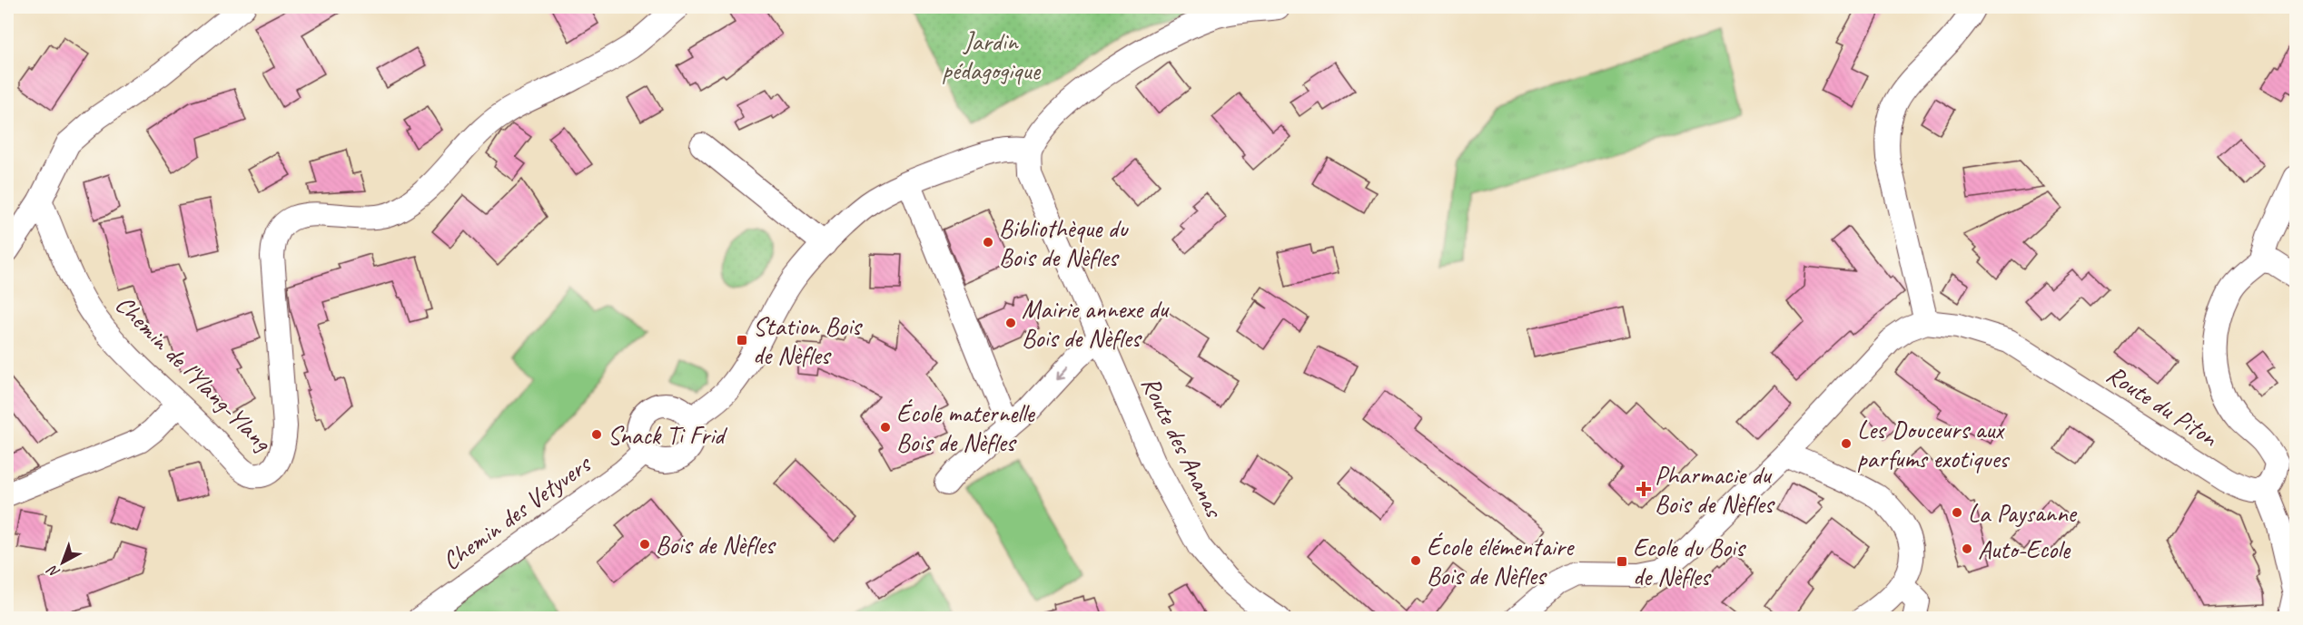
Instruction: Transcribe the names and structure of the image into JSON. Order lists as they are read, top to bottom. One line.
{"streets":{"street":["Chemin de l'Ylang-Ylang","Route du Piton","Route des Ananas","Chemin des Vetyvers"]},"parks":["Jardin pédagogique"],"places":{"other":["Bibliothèque du Bois de Nèfles","Mairie annexe du Bois de Nèfles","École maternelle Bois de Nèfles","Snack Ti Frid","Les Douceurs aux parfums exotiques","La Paysanne","Bois de Nèfles","Auto-Ecole","École élémentaire Bois de Nèfles"],"transit":["Station Bois de Nèfles","Ecole du Bois de Nèfles"],"health":["Pharmacie du Bois de Nèfles"]},"north":"bottom left"}
